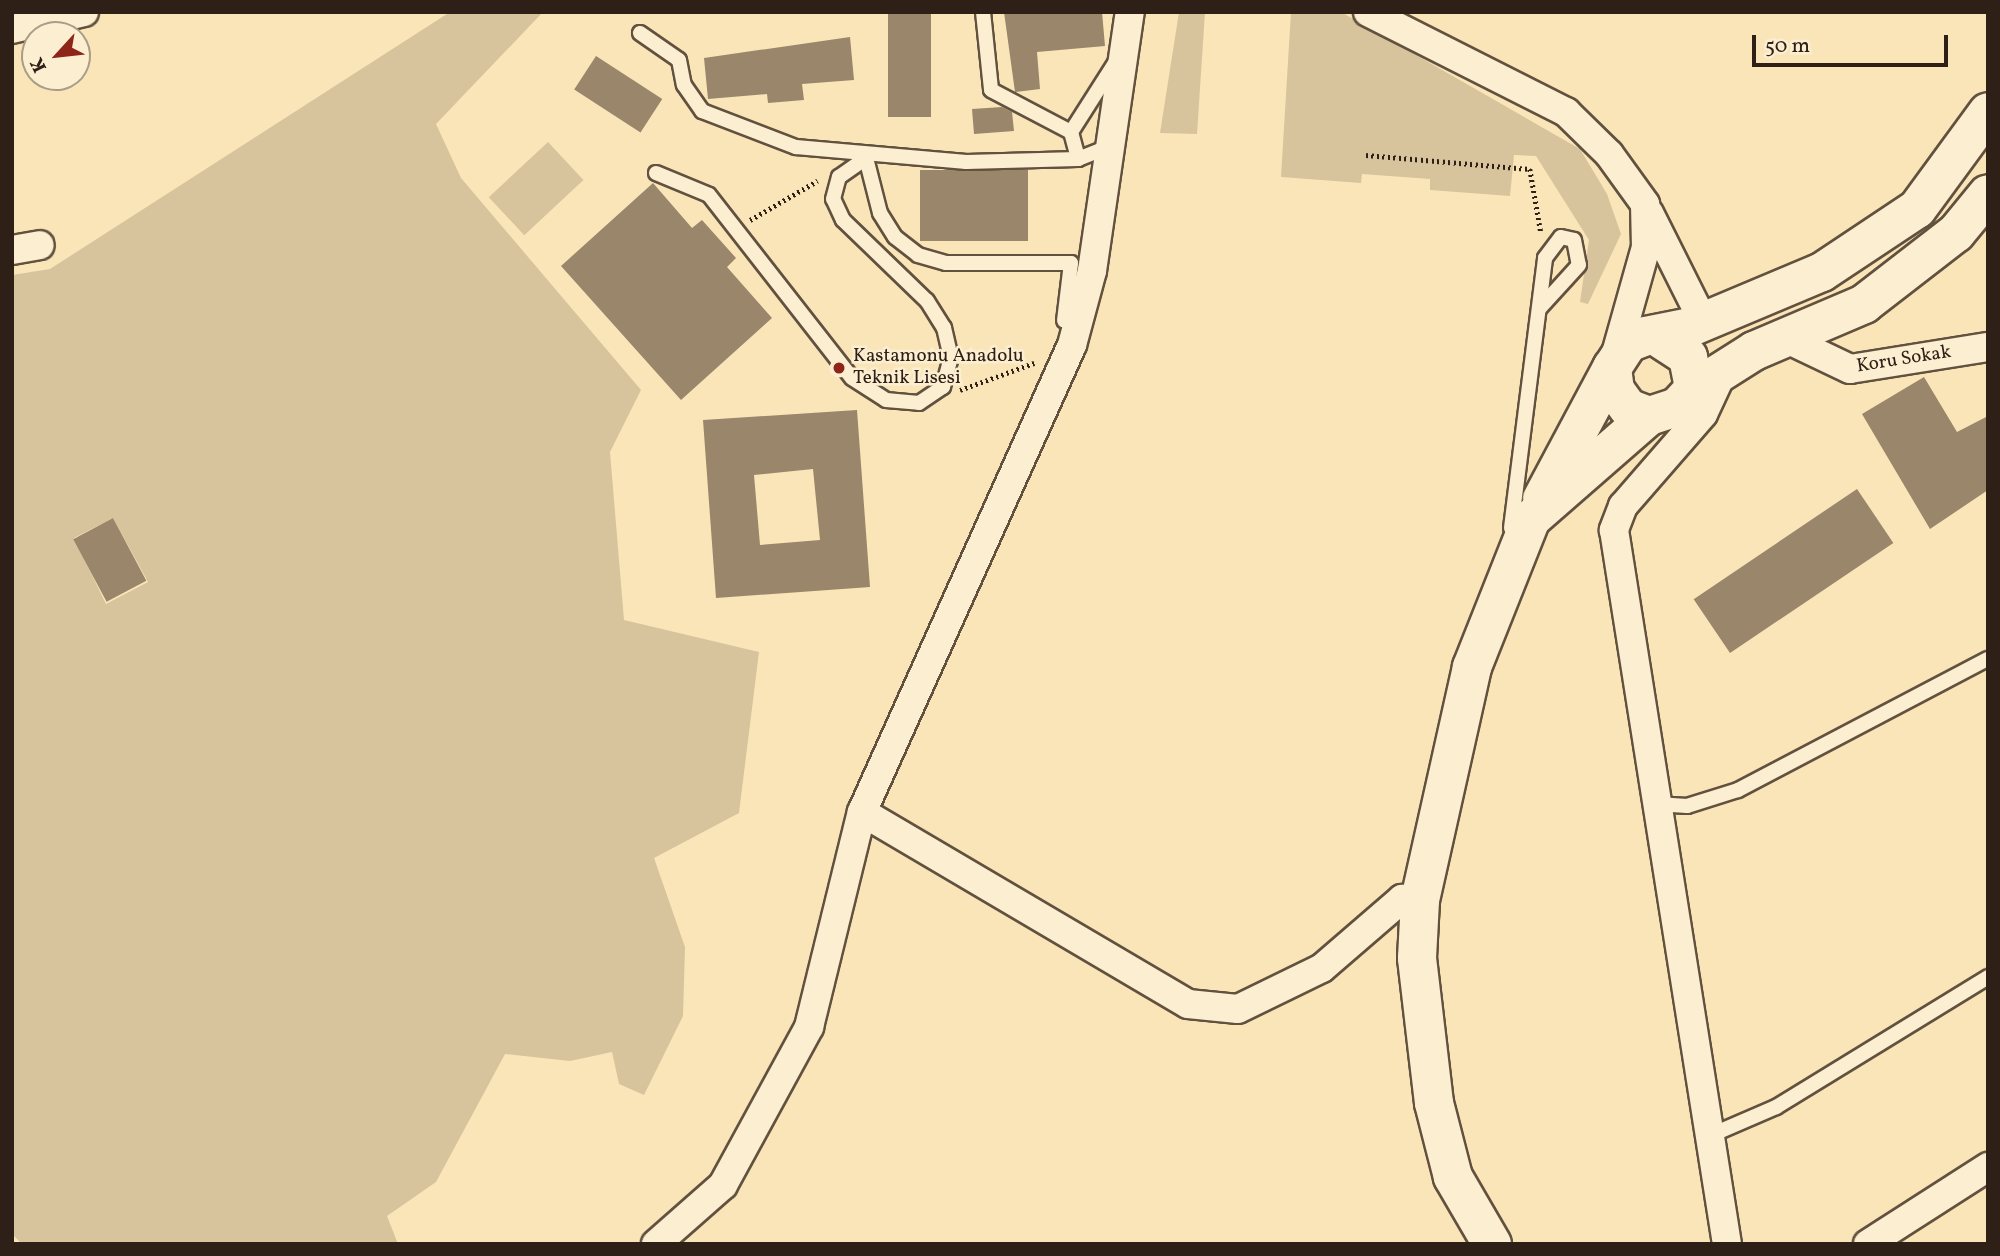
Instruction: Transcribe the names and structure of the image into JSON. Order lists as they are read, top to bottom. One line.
{"streets":{"street":["Koru Sokak"]},"places":["Kastamonu Anadolu Teknik Lisesi"],"scale_bar":"50 m","north":"bottom left"}
